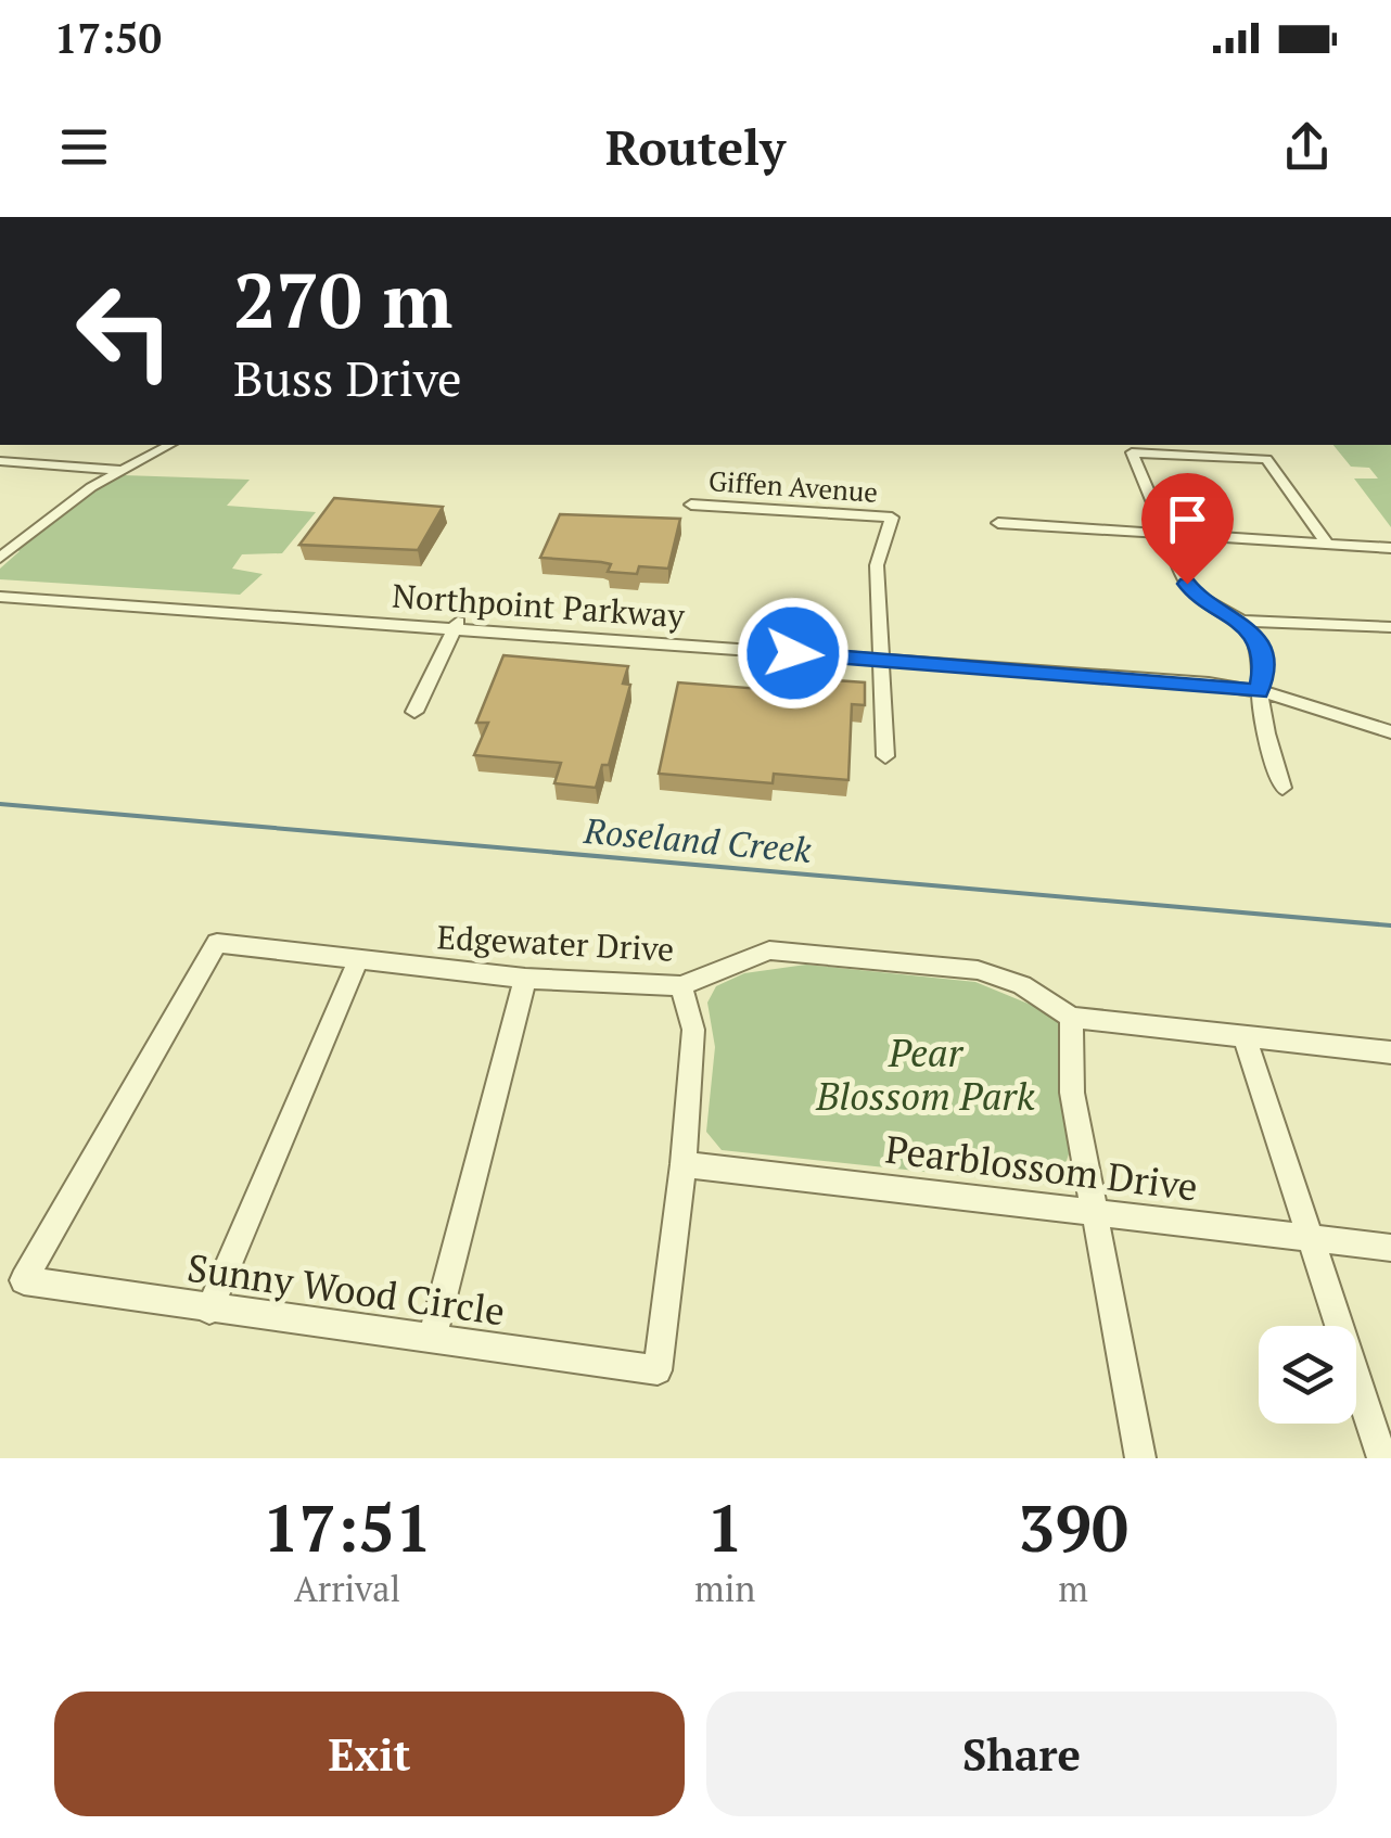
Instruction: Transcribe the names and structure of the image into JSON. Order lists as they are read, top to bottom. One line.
{"streets":{"street":["Giffen Avenue","Northpoint Parkway","Edgewater Drive","Pearblossom Drive","Sunny Wood Circle"]},"crossings":[["Giffen Avenue","Northpoint Parkway"],["Edgewater Drive","Sunny Wood Circle"],["Pearblossom Drive","Sunny Wood Circle"]],"water":["Roseland Creek"],"parks":["Pear Blossom Park"],"page":{"status":"17:50","header":"Routely","turn":["270 m","Buss Drive"],"eta":["17:51","Arrival","1","min","390","m"],"buttons":["Exit","Share"]}}
